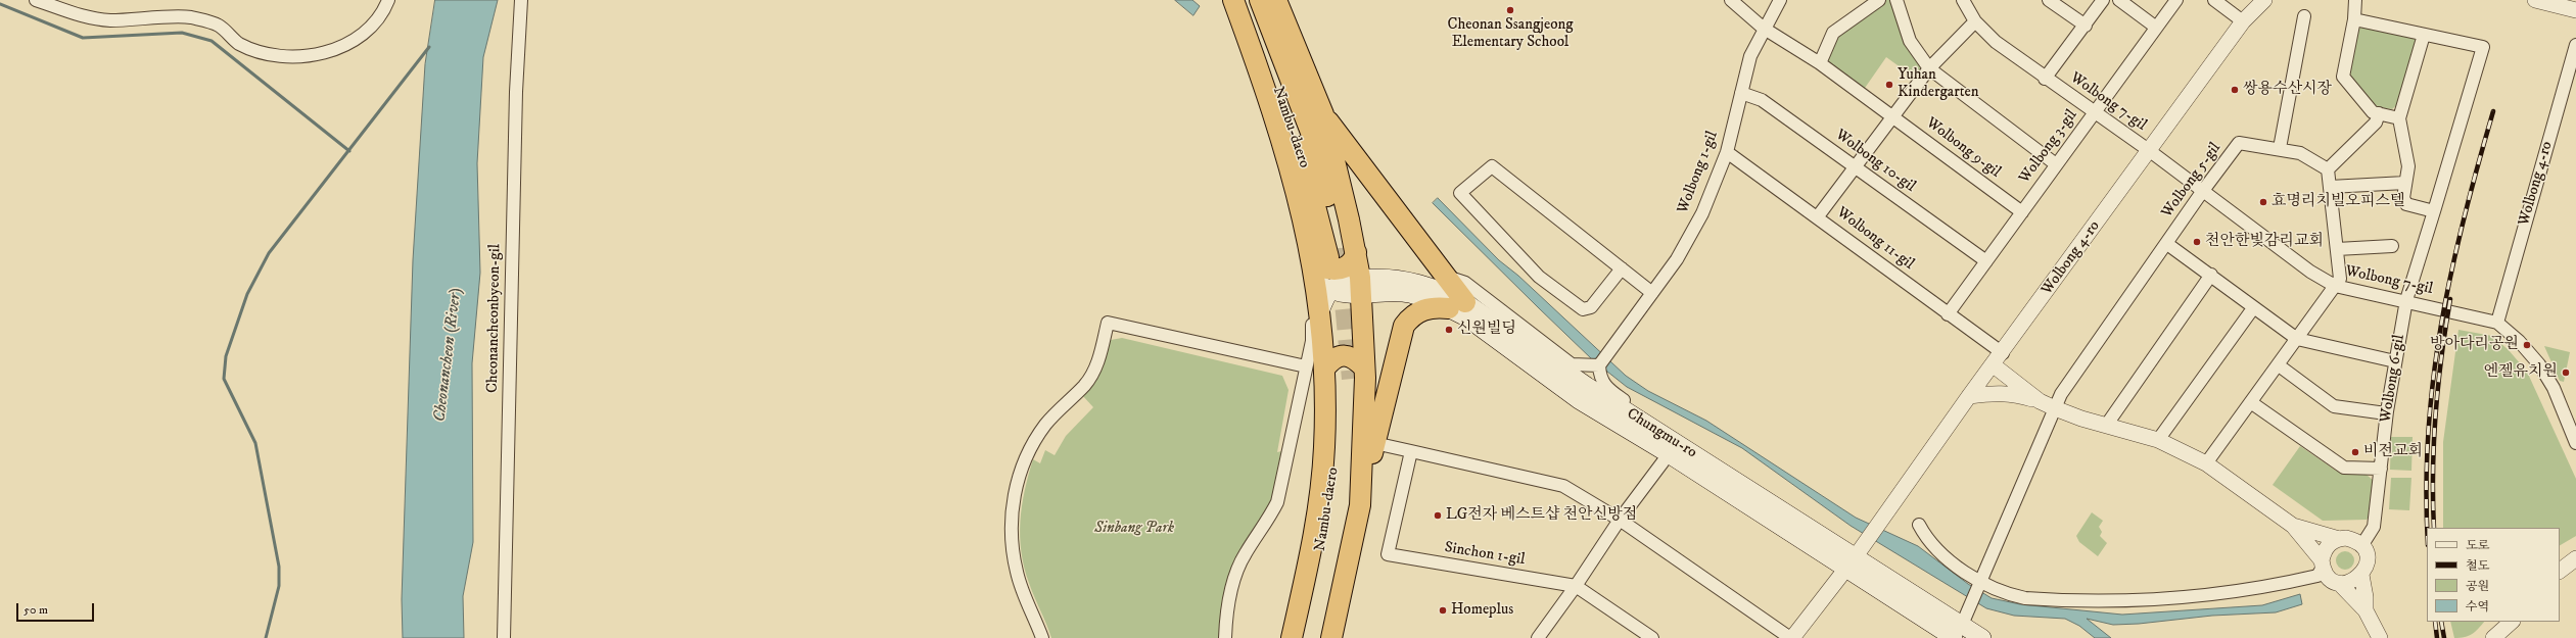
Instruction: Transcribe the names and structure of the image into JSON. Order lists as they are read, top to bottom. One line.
{"streets":{"highway":["Nambu-daero"],"main road":["Chungmu-ro"],"street":["Wolbong 7-gil","Wolbong 3-gil","Wolbong 9-gil","Wolbong 10-gil","Wolbong 1-gil","Wolbong 5-gil","Wolbong 4-ro","Wolbong 11-gil","Cheonancheonbyeon-gil","Wolbong 6-gil","Sinchon 1-gil"]},"crossings":[["Wolbong 7-gil","Wolbong 3-gil"],["Wolbong 7-gil","Wolbong 5-gil"],["Wolbong 7-gil","Wolbong 4-ro"],["Wolbong 7-gil","Wolbong 6-gil"],["Wolbong 3-gil","Wolbong 9-gil"],["Wolbong 3-gil","Wolbong 10-gil"],["Wolbong 3-gil","Wolbong 11-gil"],["Wolbong 9-gil","Wolbong 1-gil"],["Wolbong 10-gil","Wolbong 1-gil"],["Wolbong 1-gil","Wolbong 11-gil"],["Wolbong 5-gil","Wolbong 6-gil"],["Wolbong 5-gil","Chungmu-ro"],["Wolbong 4-ro","Wolbong 11-gil"],["Wolbong 4-ro","Chungmu-ro"]],"water":["Cheonancheon (River)"],"parks":["Sinbang Park"],"places":["Cheonan Ssangjeong Elementary School","Yuhan Kindergarten","쌍용수산시장","효명리치빌오피스텔","천안한빛감리교회","신원빌딩","방아다리공원","엔젤유치원","비전교회","LG전자 베스트샵 천안신방점","Homeplus"],"legend":["도로","철도","공원","수역"],"scale_bar":"50 m"}
